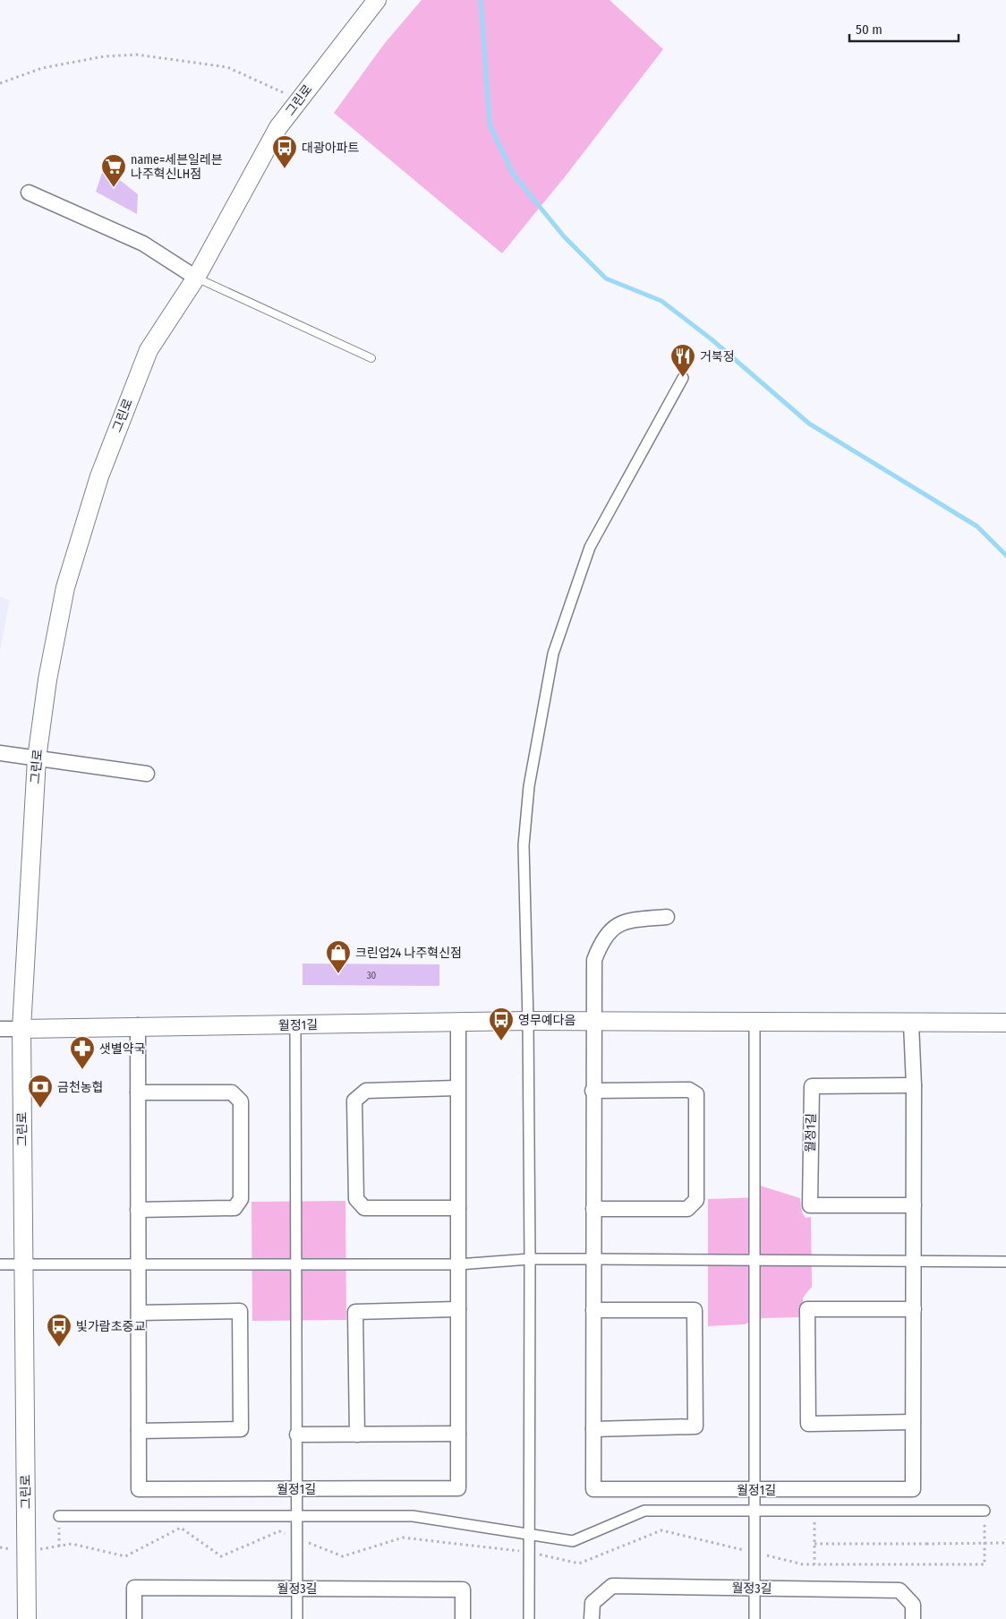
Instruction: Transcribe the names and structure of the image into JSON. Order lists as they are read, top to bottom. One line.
{"streets":{"street":["그린로","월정1길","월정3길"]},"crossings":[["그린로","월정1길"]],"places":{"bus stop":["대광아파트","영무예다음","빛가람초중교"],"supermarket":["name=세븐일레븐 나주혁신LH점"],"restaurant":["거북정"],"shop":["크린업24 나주혁신점"],"pharmacy":["샛별약국"],"bank":["금천농협"]},"house_numbers":["30"],"scale_bar":"50 m"}
